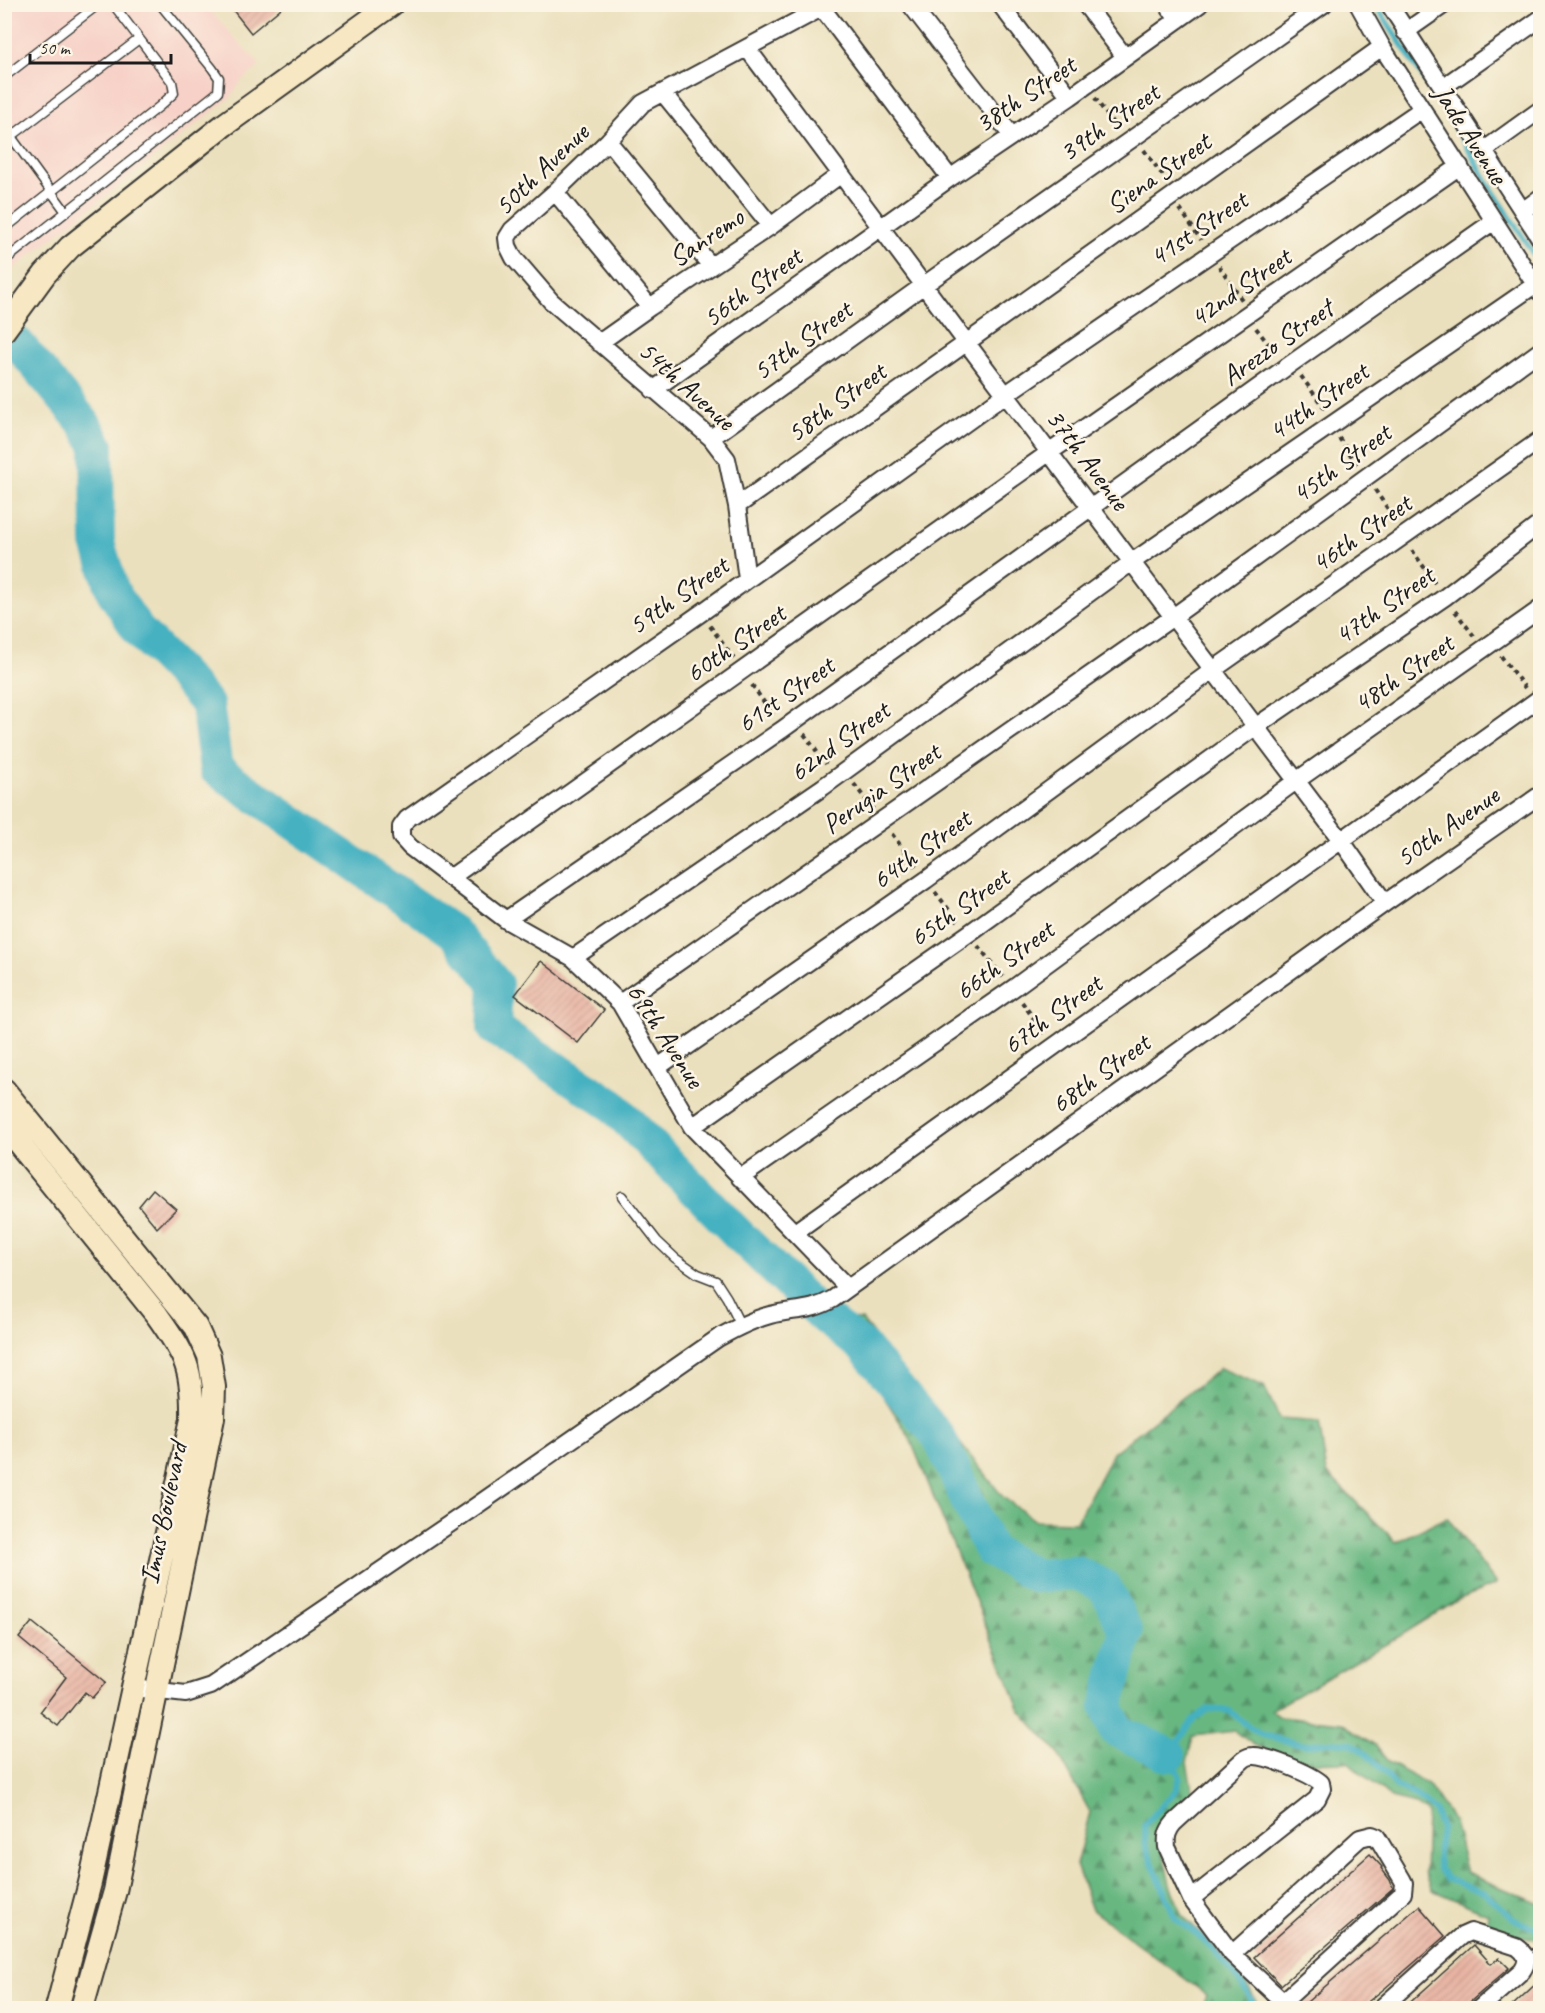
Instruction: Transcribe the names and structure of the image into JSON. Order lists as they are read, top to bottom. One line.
{"streets":{"main road":["Imus Boulevard"],"street":["38th Street","39th Street","Jade Avenue","50th Avenue","Siena Street","41st Street","Sanremo","56th Street","42nd Street","57th Street","Arezzo Street","54th Avenue","44th Street","58th Street","37th Avenue","45th Street","46th Street","59th Street","47th Street","60th Street","48th Street","61st Street","62nd Street","Perugia Street","64th Street","65th Street","66th Street","67th Street","69th Avenue","68th Street"]},"crossings":[["38th Street","56th Street"],["38th Street","37th Avenue"],["39th Street","57th Street"],["39th Street","37th Avenue"],["Jade Avenue","Siena Street"],["Jade Avenue","41st Street"],["Jade Avenue","42nd Street"],["Jade Avenue","Arezzo Street"],["Jade Avenue","44th Street"],["50th Avenue","Sanremo"],["50th Avenue","54th Avenue"],["50th Avenue","37th Avenue"],["50th Avenue","68th Street"],["Siena Street","58th Street"],["Siena Street","37th Avenue"],["41st Street","37th Avenue"],["41st Street","59th Street"],["Sanremo","54th Avenue"],["Sanremo","37th Avenue"],["56th Street","54th Avenue"],["56th Street","37th Avenue"],["42nd Street","37th Avenue"],["42nd Street","60th Street"],["57th Street","54th Avenue"],["57th Street","37th Avenue"],["Arezzo Street","37th Avenue"],["Arezzo Street","61st Street"],["54th Avenue","58th Street"],["54th Avenue","59th Street"],["44th Street","37th Avenue"],["44th Street","62nd Street"],["58th Street","37th Avenue"],["37th Avenue","45th Street"],["37th Avenue","46th Street"],["37th Avenue","59th Street"],["37th Avenue","47th Street"],["37th Avenue","60th Street"],["37th Avenue","48th Street"],["37th Avenue","61st Street"],["37th Avenue","62nd Street"],["37th Avenue","Perugia Street"],["37th Avenue","64th Street"],["37th Avenue","65th Street"],["37th Avenue","66th Street"],["37th Avenue","67th Street"],["37th Avenue","68th Street"],["45th Street","Perugia Street"],["46th Street","64th Street"],["59th Street","69th Avenue"],["47th Street","65th Street"],["60th Street","69th Avenue"],["48th Street","66th Street"],["61st Street","69th Avenue"],["62nd Street","69th Avenue"],["Perugia Street","69th Avenue"],["64th Street","69th Avenue"],["65th Street","69th Avenue"],["66th Street","69th Avenue"],["67th Street","69th Avenue"],["69th Avenue","68th Street"]],"scale_bar":"50 m"}
